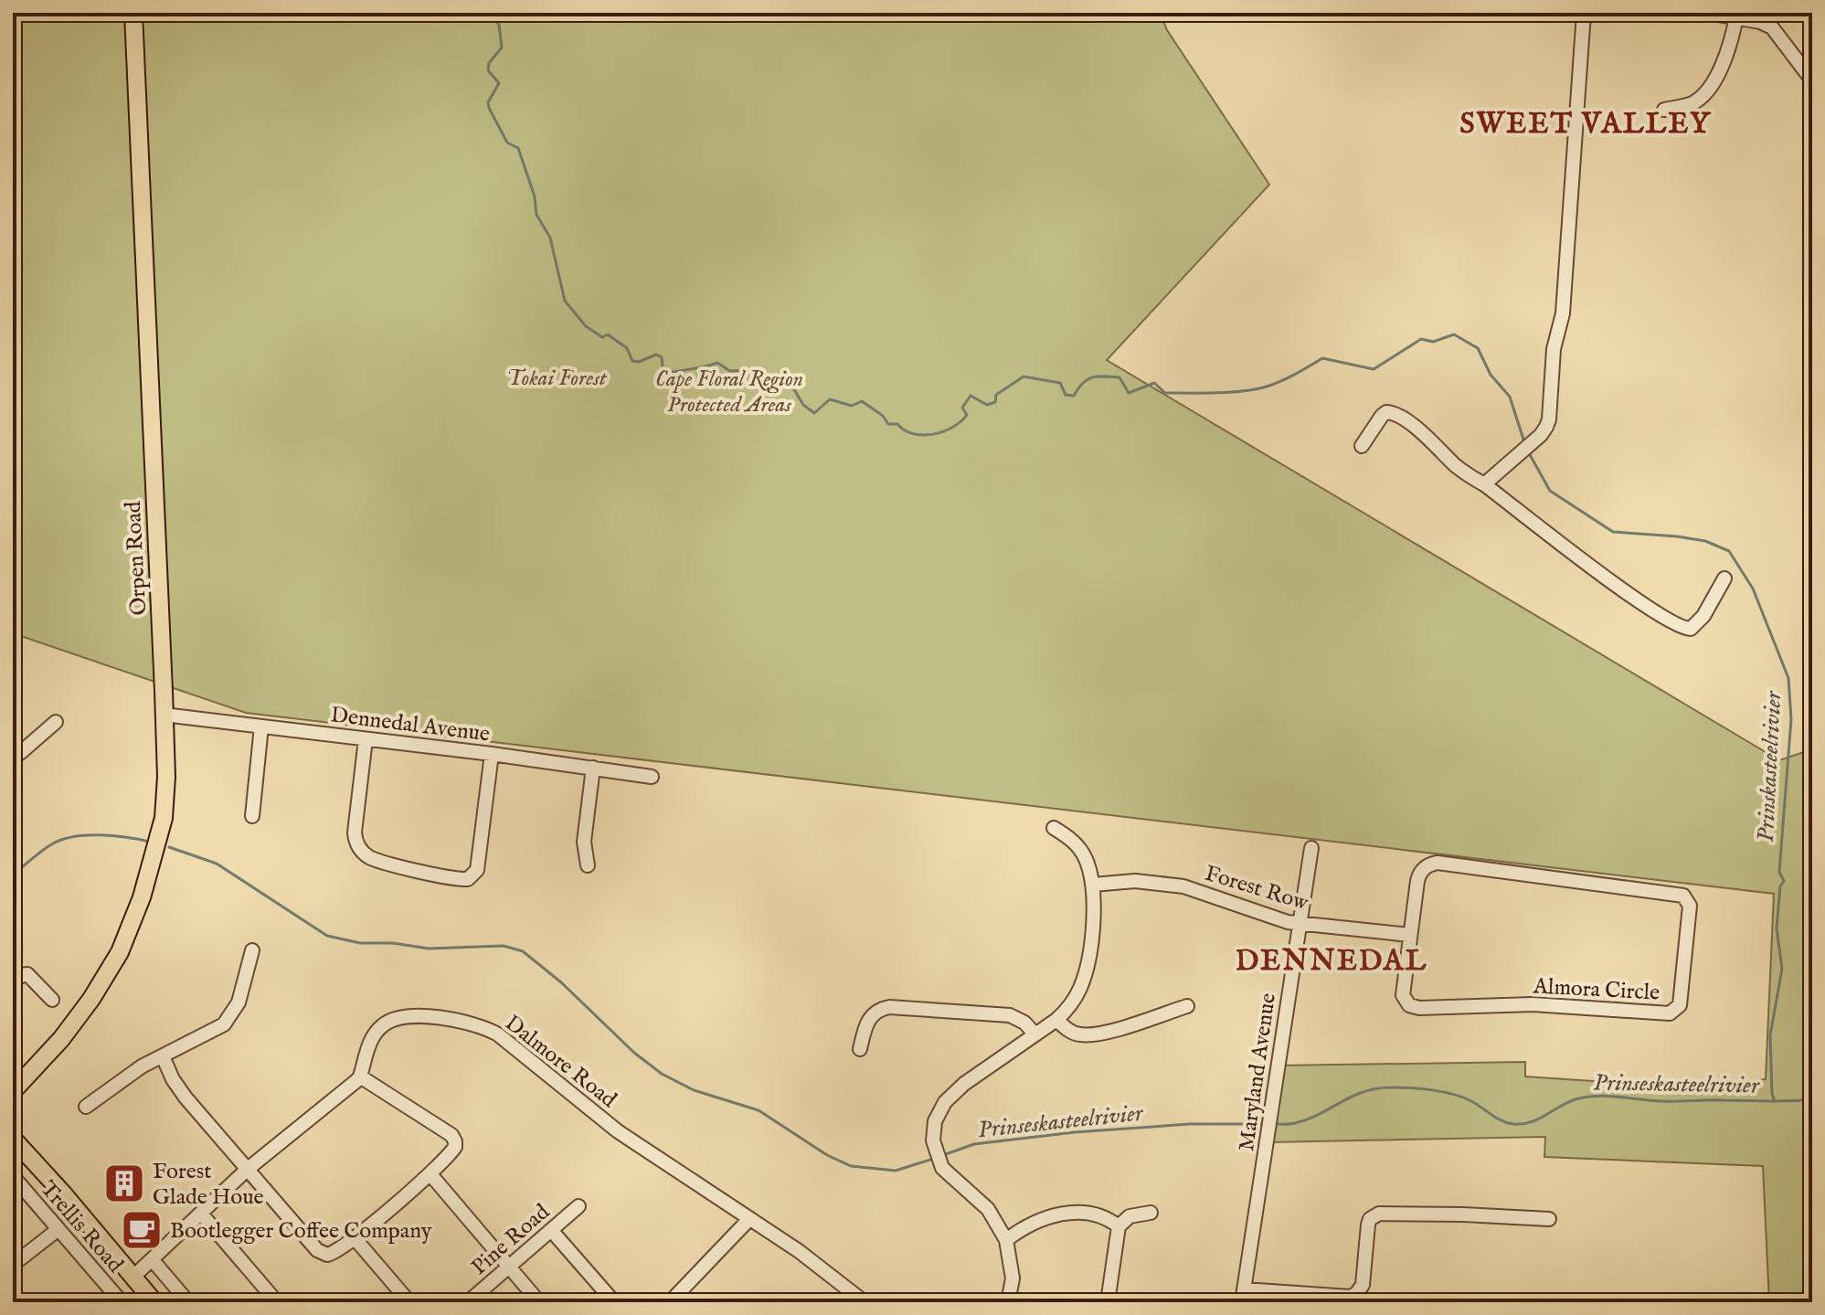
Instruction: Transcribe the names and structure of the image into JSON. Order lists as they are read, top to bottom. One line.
{"streets":{"main road":["Orpen Road"],"street":["Dennedal Avenue","Forest Row","Almora Circle","Dalmore Road","Maryland Avenue","Trellis Road","Pine Road"]},"crossings":[["Orpen Road","Dennedal Avenue"],["Forest Row","Almora Circle"],["Forest Row","Maryland Avenue"]],"districts":["SWEET VALLEY","DENNEDAL"],"water":["Prinskasteelrivier","Prinseskasteelrivier"],"parks":["Tokai Forest","Cape Floral Region Protected Areas"],"places":{"building":["Forest Glade Houe"],"cafe":["Bootlegger Coffee Company"]}}
